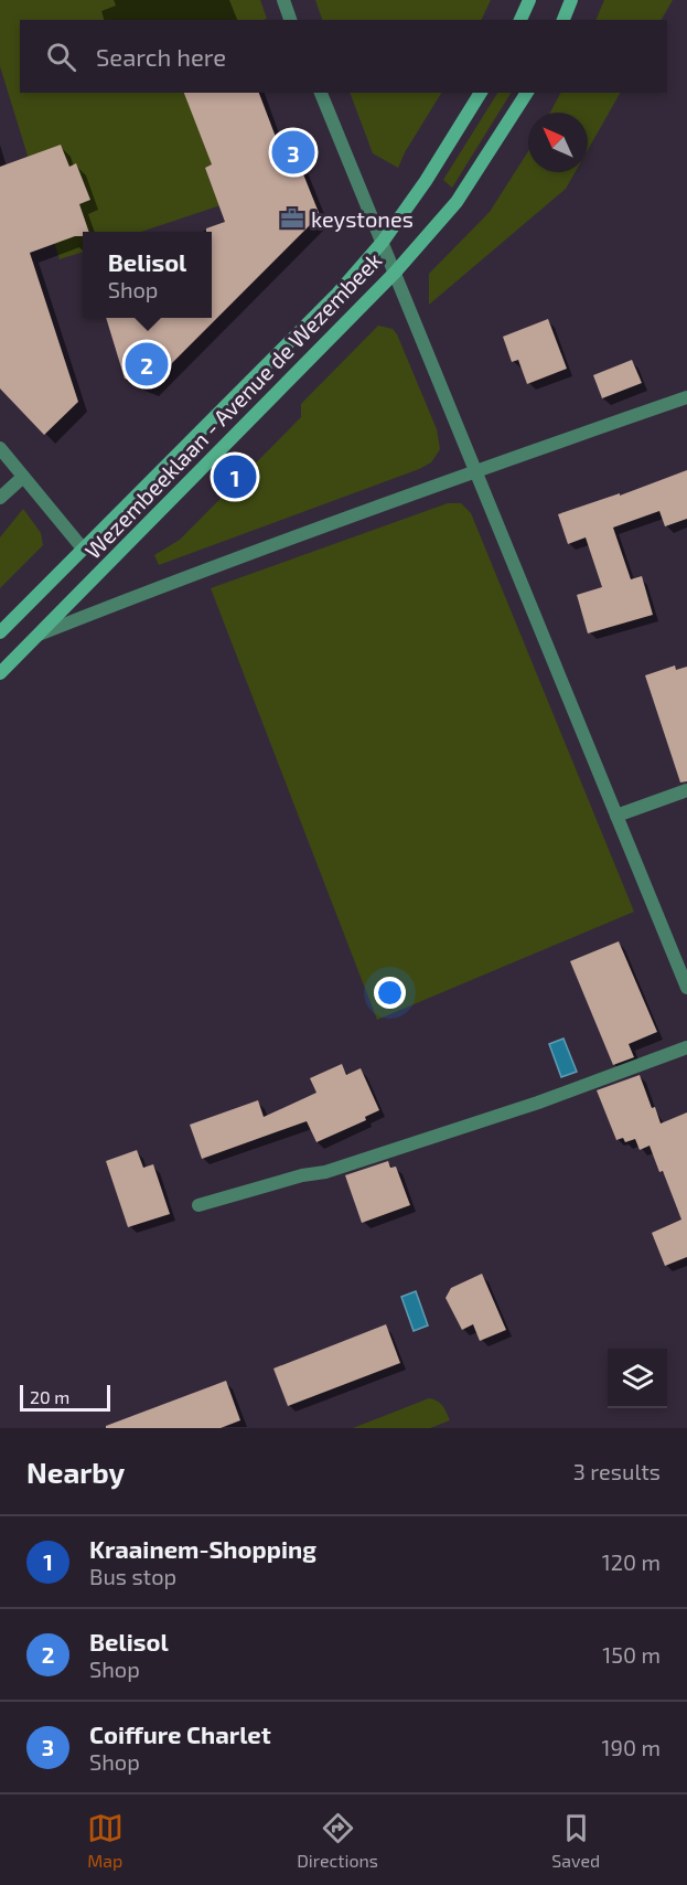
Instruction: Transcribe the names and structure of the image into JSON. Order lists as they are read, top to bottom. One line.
{"streets":{"main road":["Wezembeeklaan - Avenue de Wezembeek"]},"places":{"office":["keystones"]},"scale_bar":"20 m","north":"top left","page":{"search":"Search here","pins":["3","2","1"],"popup":["Belisol","Shop"],"scale":"20 m","heading":["Nearby","3 results"],"list":[{"mark":"1","name":"Kraainem-Shopping","note":"Bus stop","value":"120 m"},{"mark":"2","name":"Belisol","note":"Shop","value":"150 m"},{"mark":"3","name":"Coiffure Charlet","note":"Shop","value":"190 m"}],"nav":["Map","Directions","Saved"]}}
